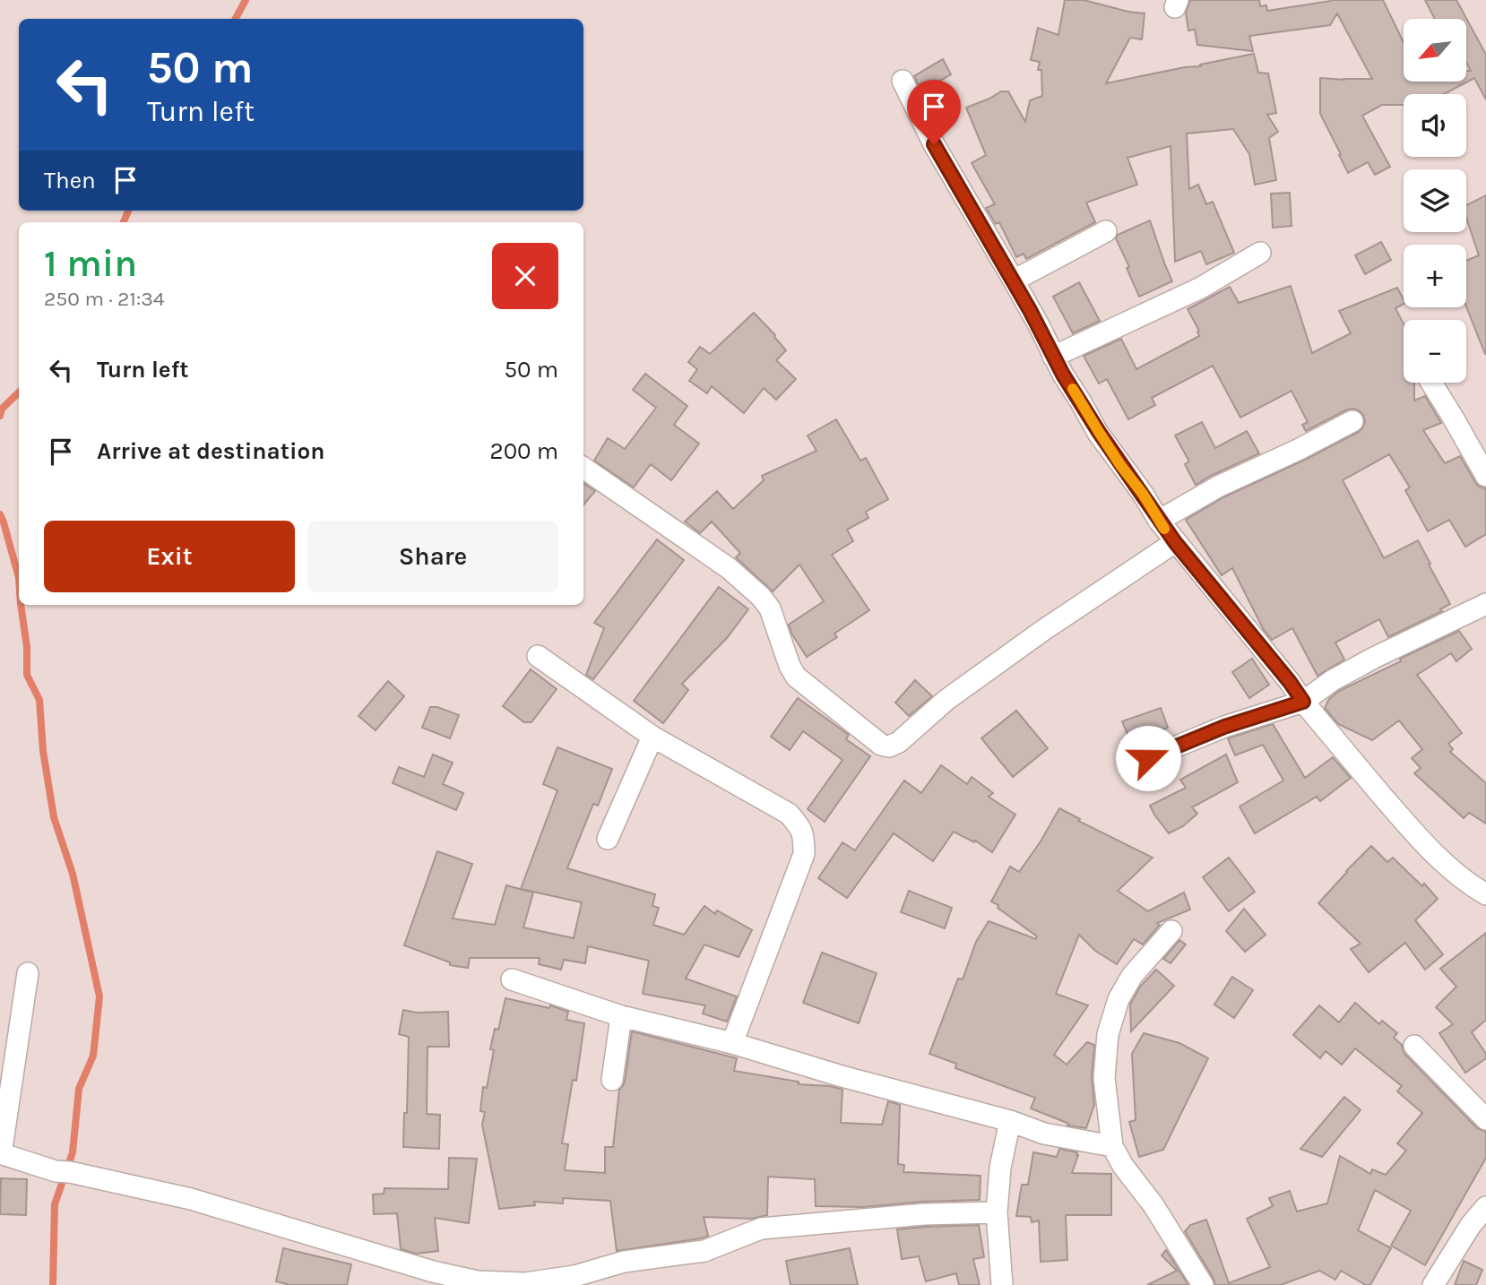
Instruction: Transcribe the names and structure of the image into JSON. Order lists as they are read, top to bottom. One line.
{"north":"bottom left","page":{"map_buttons":["+","−"],"turn":["50 m","Turn left"],"then":"Then","heading":["1 min","250 m · 21:34"],"list":[{"name":"Turn left","value":"50 m"},{"name":"Arrive at destination","value":"200 m"}],"buttons":["Exit","Share"]}}
